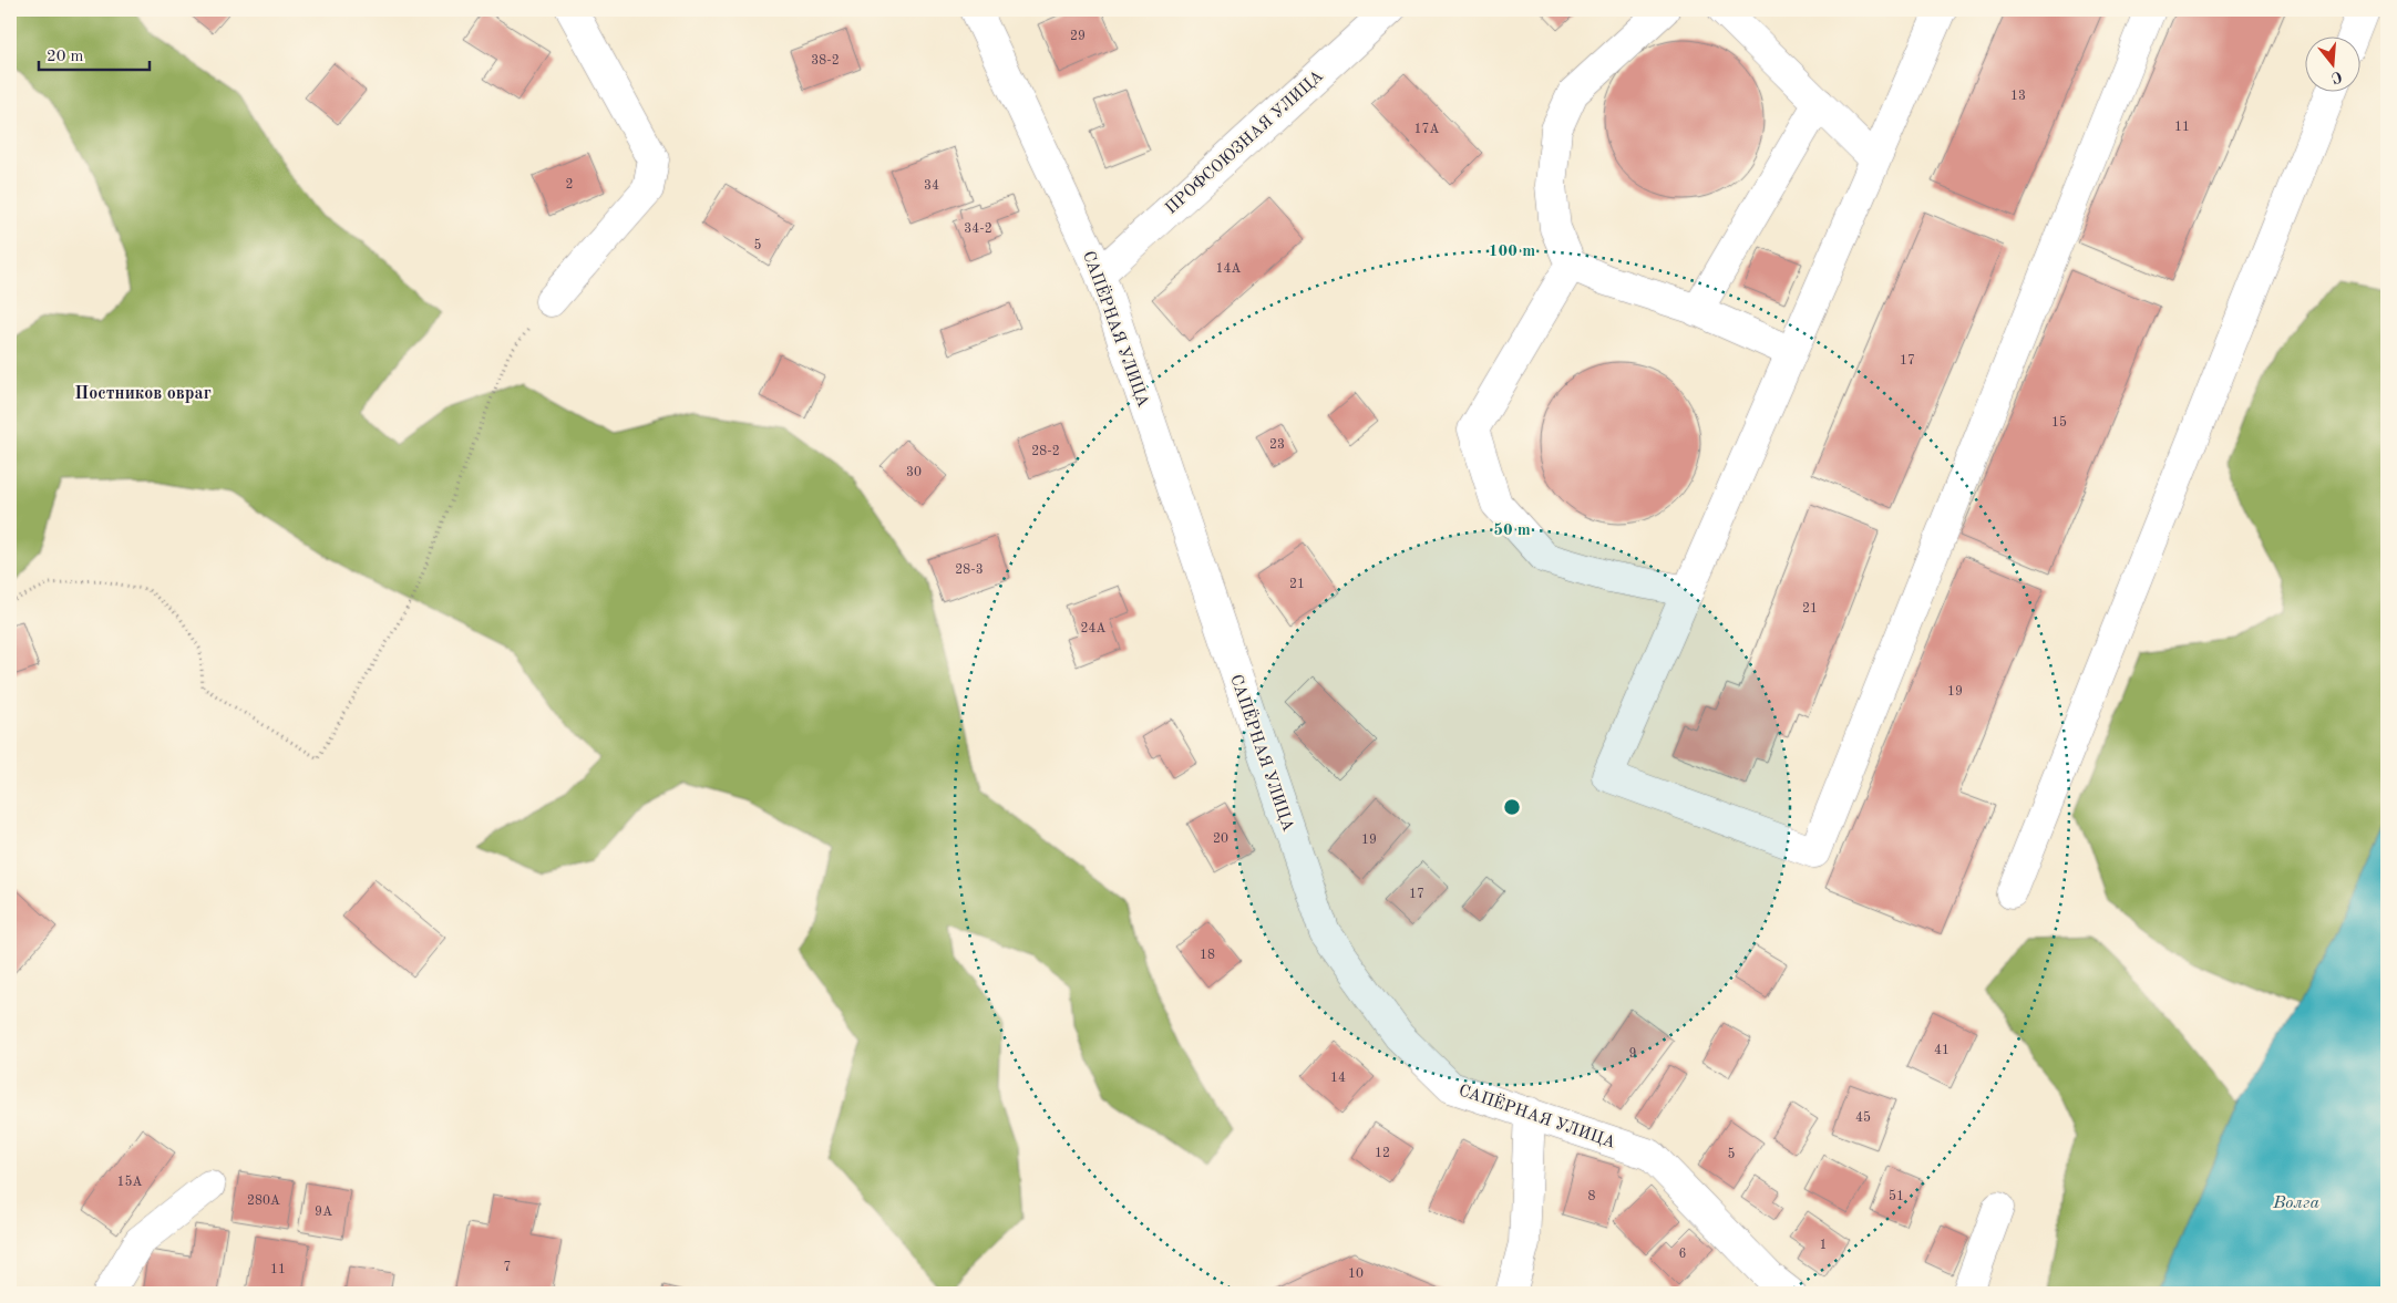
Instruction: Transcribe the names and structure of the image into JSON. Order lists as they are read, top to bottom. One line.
{"streets":{"street":["ПРОФСОЮЗНАЯ УЛИЦА","САПЁРНАЯ УЛИЦА"]},"crossings":[["ПРОФСОЮЗНАЯ УЛИЦА","САПЁРНАЯ УЛИЦА"]],"districts":["Постников овраг"],"water":["Волга"],"house_numbers":["29","38-2","13","11","17А","2","34","34-2","5","14А","17","15","23","28-2","30","28-3","21","21","24А","19","20","19","17","18","41","9","14","45","12","5","15А","8","51","280А","9А","1","6","7","11","10"],"scale_bar":"20 m","north":"bottom","rings":["100 m","50 m"]}
